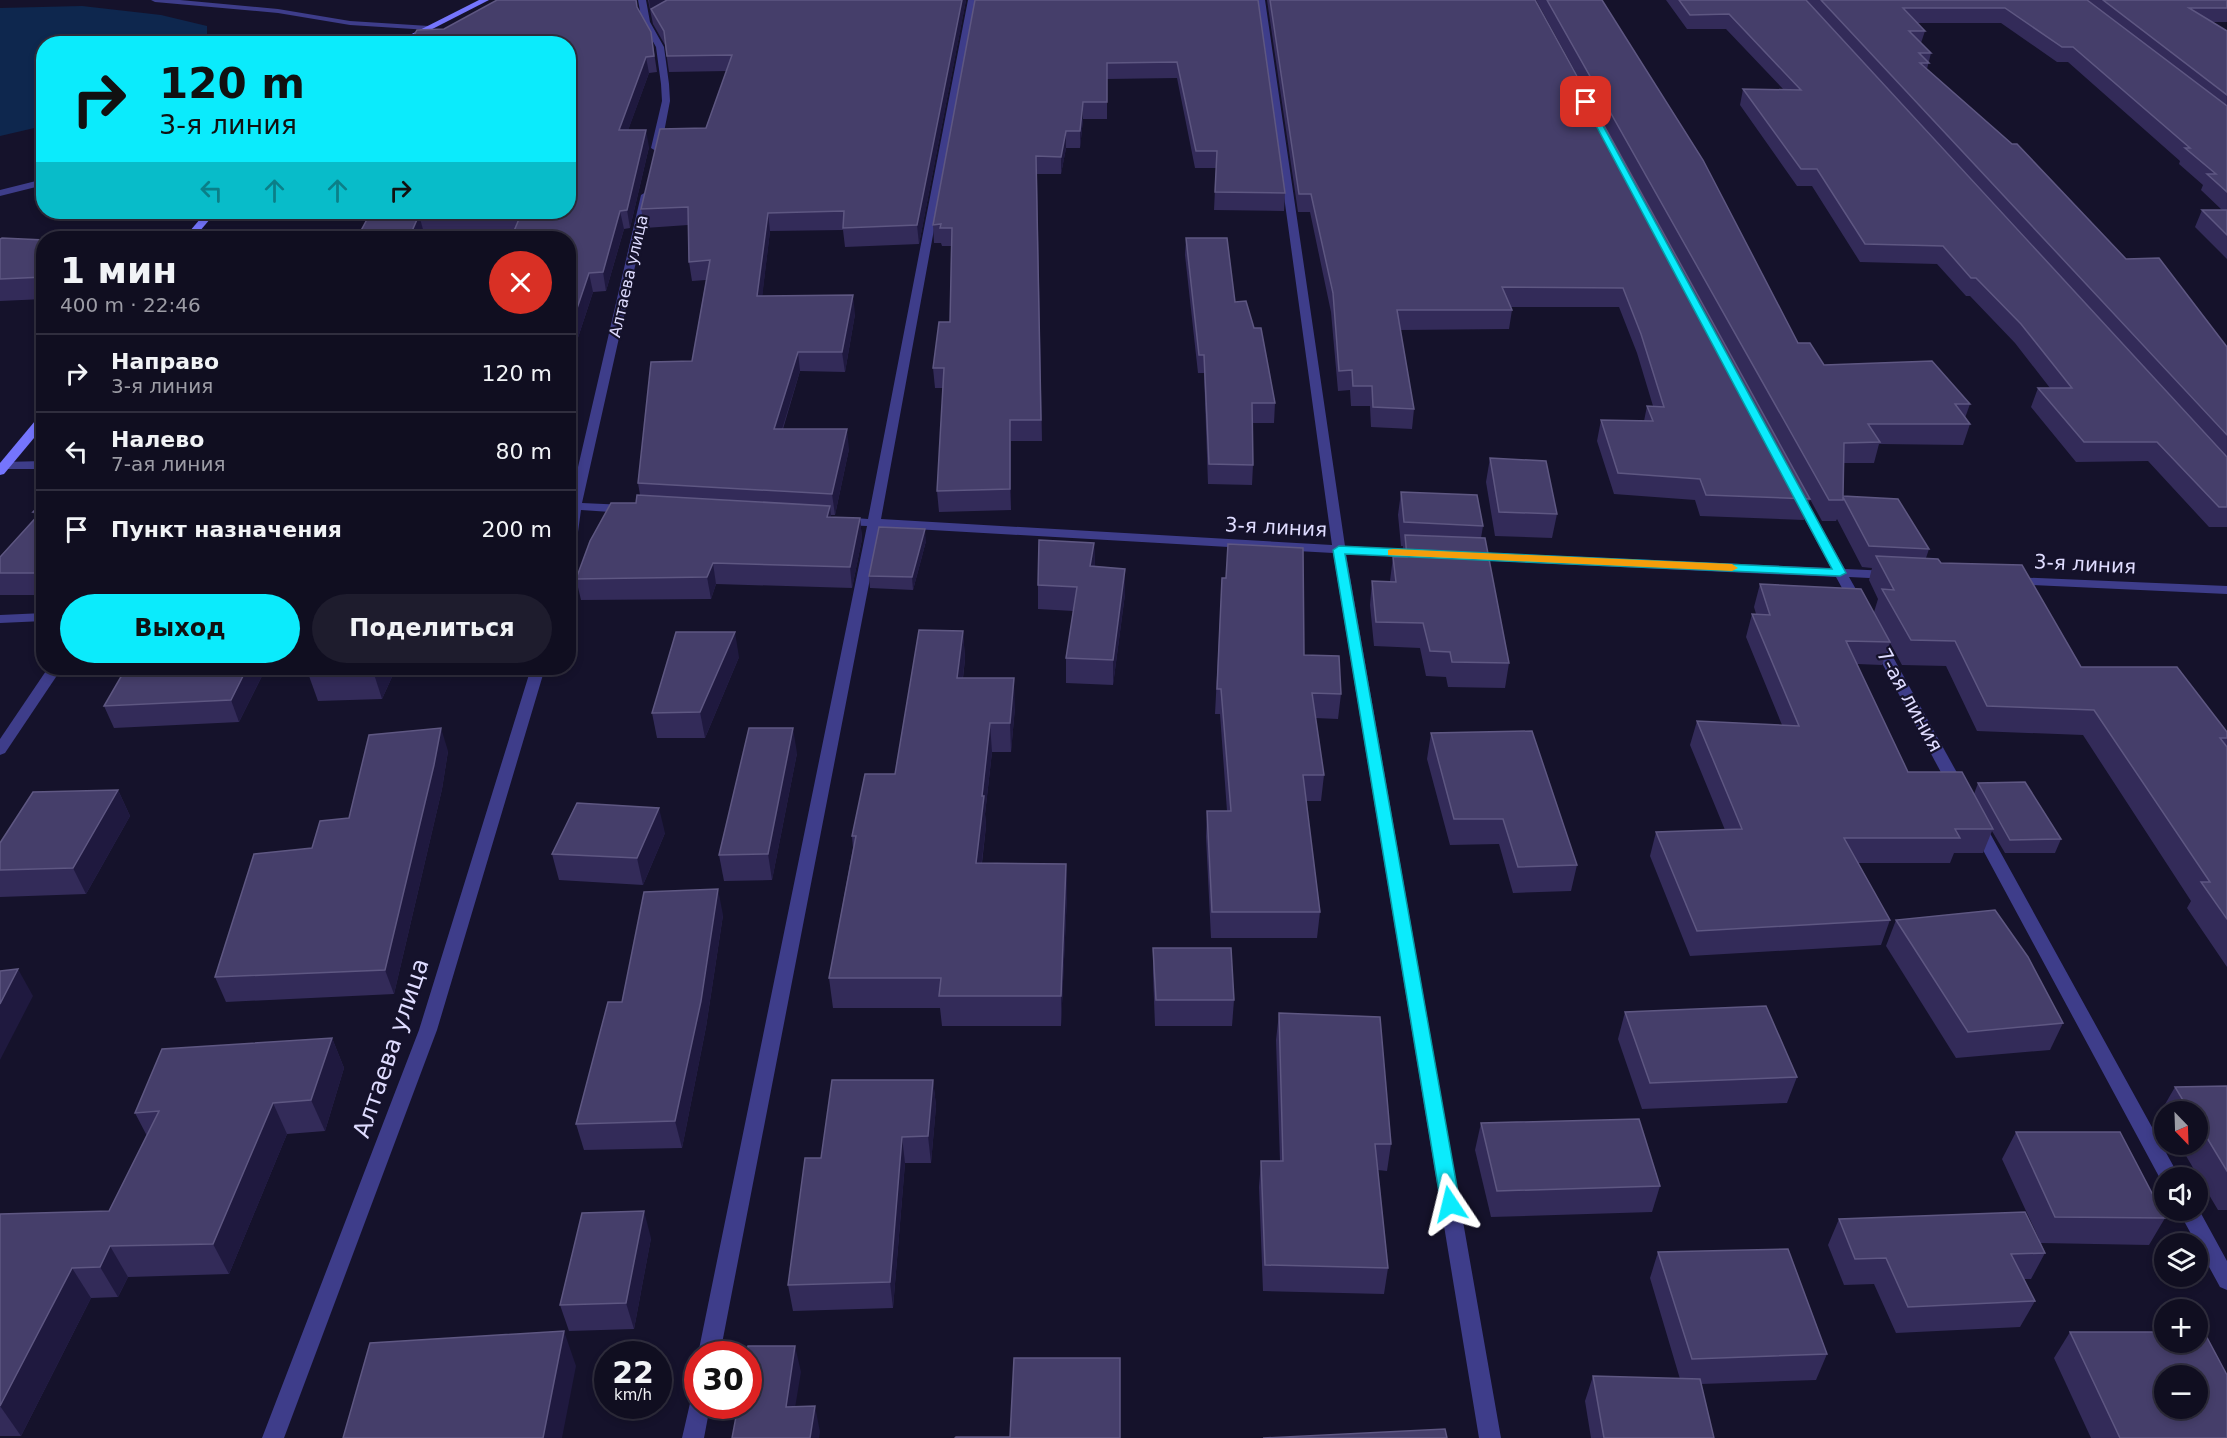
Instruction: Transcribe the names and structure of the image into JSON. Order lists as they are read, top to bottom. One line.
{"streets":{"street":["Алтаева улица","3-я линия","7-ая линия"]},"north":"bottom right","page":{"turn":["120 m","3-я линия"],"heading":["1 мин","400 m · 22:46"],"list":[{"name":"Направо","note":"3-я линия","value":"120 m"},{"name":"Налево","note":"7-ая линия","value":"80 m"},{"name":"Пункт назначения","value":"200 m"}],"buttons":["Выход","Поделиться"],"map_buttons":["+","−"],"speed":"22 km/h","limit":"30"}}
